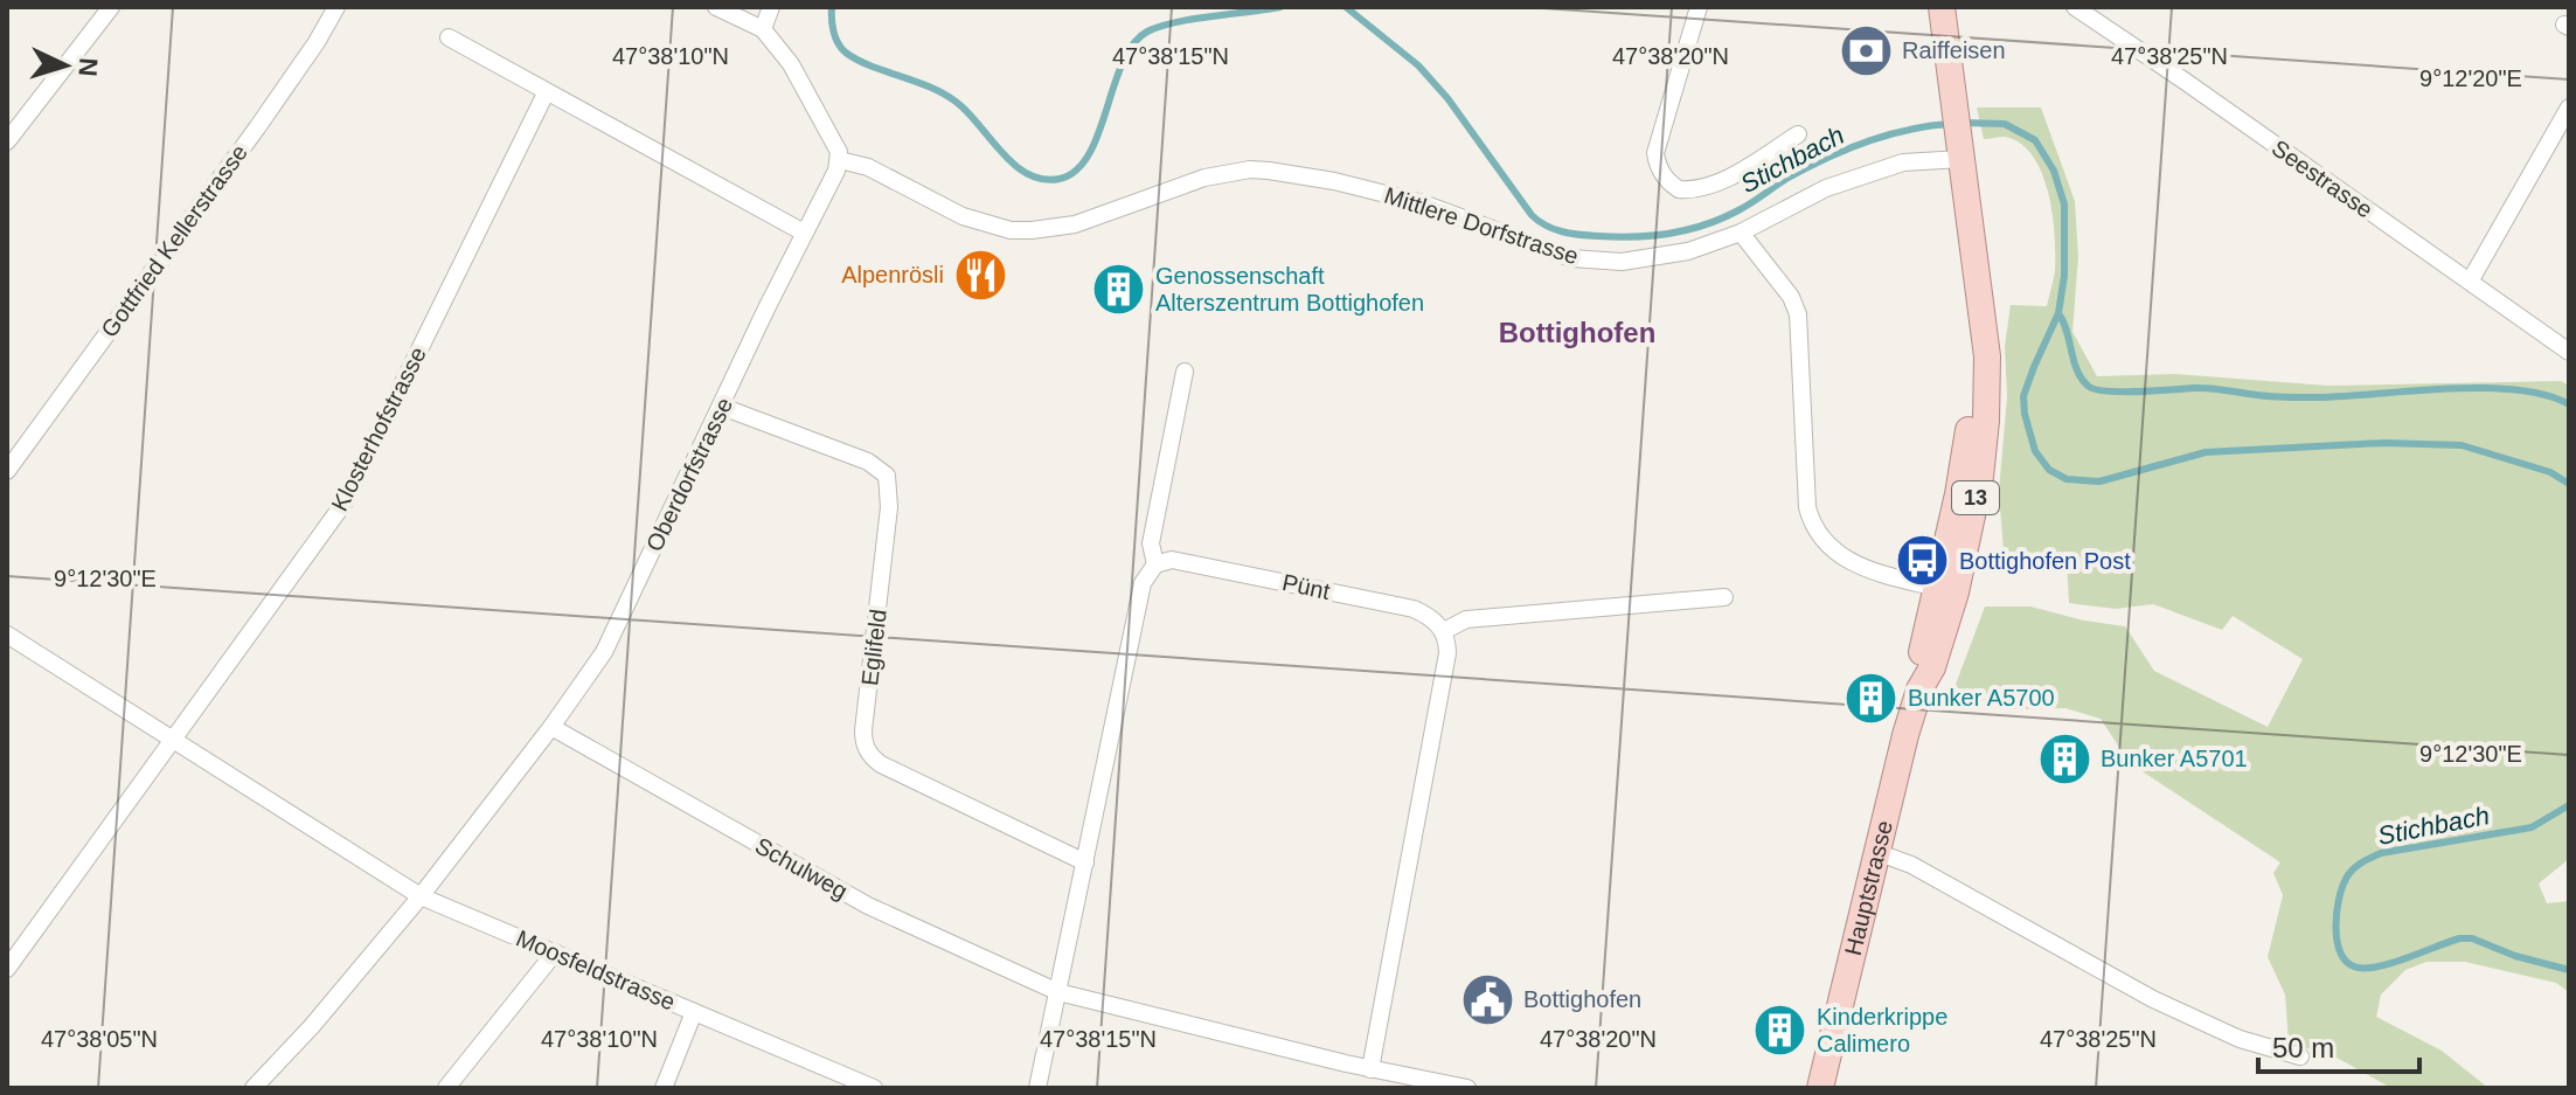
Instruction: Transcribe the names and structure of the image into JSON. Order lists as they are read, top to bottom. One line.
{"streets":{"main road":["13","Hauptstrasse"],"street":["Seestrasse","Mittlere Dorfstrasse","Gottfried Kellerstrasse","Klosterhofstrasse","Oberdorfstrasse","Pünt","Eglifeld","Schulweg","Moosfeldstrasse"]},"crossings":[["Mittlere Dorfstrasse","Oberdorfstrasse"],["Mittlere Dorfstrasse","Hauptstrasse"],["Klosterhofstrasse","Moosfeldstrasse"],["Oberdorfstrasse","Eglifeld"],["Oberdorfstrasse","Schulweg"],["Oberdorfstrasse","Moosfeldstrasse"]],"districts":["Bottighofen"],"water":["Stichbach"],"places":{"bank":["Raiffeisen"],"restaurant":["Alpenrösli"],"building":["Genossenschaft Alterszentrum Bottighofen","Bunker A5700","Bunker A5701","Kinderkrippe Calimero"],"bus stop":["Bottighofen Post"],"public building":["Bottighofen"]},"scale_bar":"50 m","north":"right","coordinates":["47°38'10\"N","47°38'15\"N","47°38'20\"N","47°38'25\"N","9°12'20\"E","9°12'30\"E","47°38'05\"N"]}
